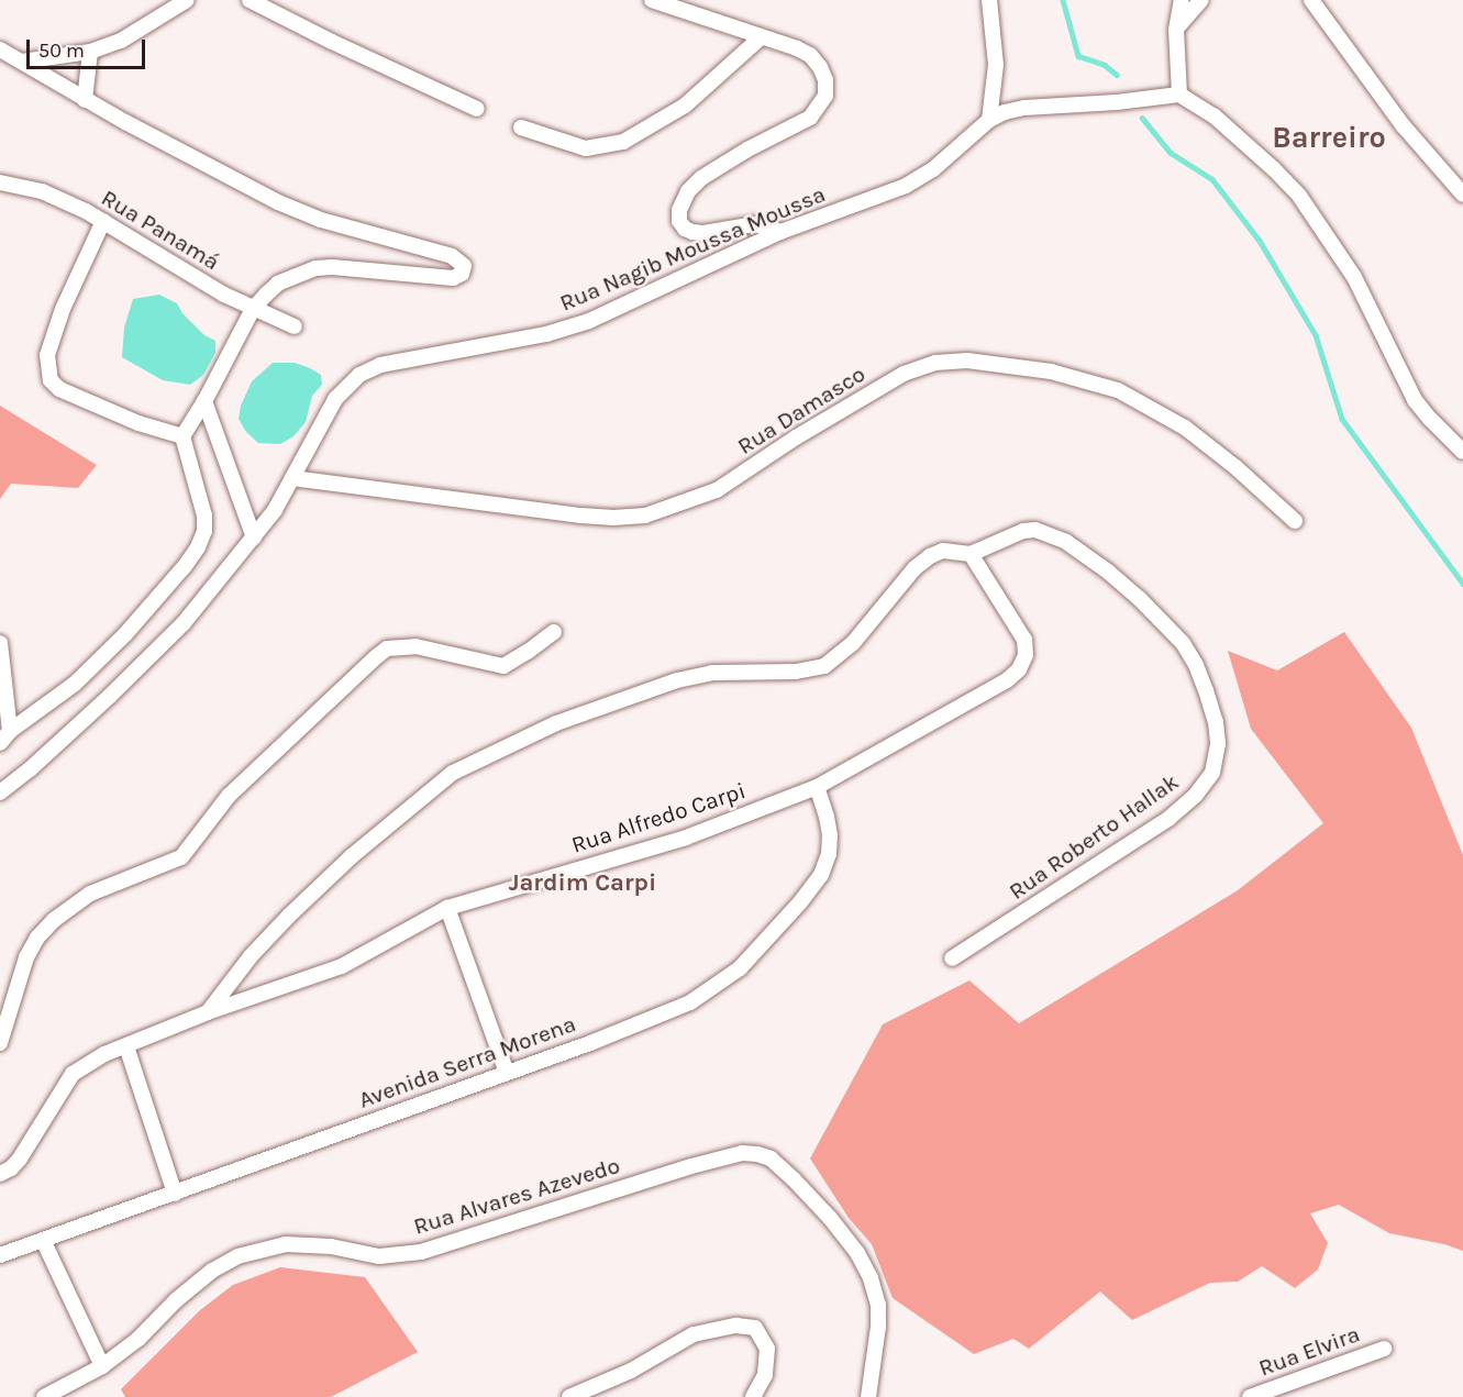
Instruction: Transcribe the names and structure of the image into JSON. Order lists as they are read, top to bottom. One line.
{"streets":{"street":["Rua Panamá","Rua Nagib Moussa Moussa","Rua Damasco","Rua Alfredo Carpi","Rua Roberto Hallak","Avenida Serra Morena","Rua Alvares Azevedo","Rua Elvira"]},"crossings":[["Rua Nagib Moussa Moussa","Rua Damasco"],["Rua Alfredo Carpi","Rua Roberto Hallak"],["Rua Alfredo Carpi","Avenida Serra Morena"]],"districts":["Barreiro","Jardim Carpi"],"scale_bar":"50 m"}
